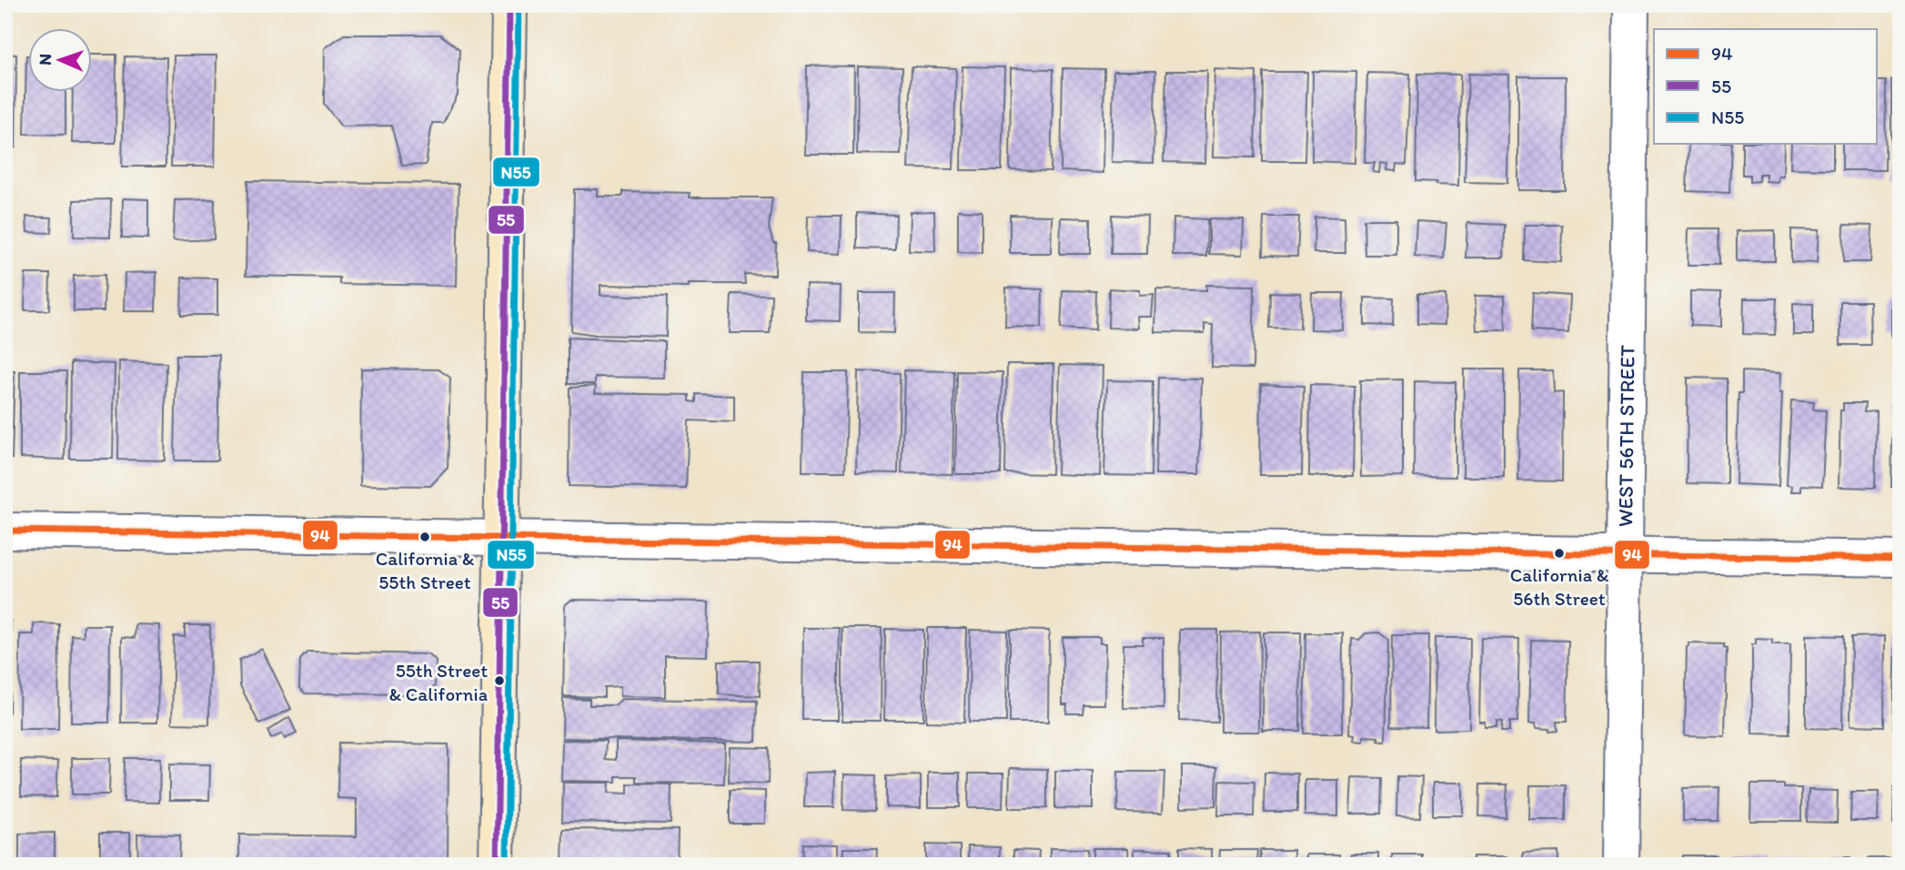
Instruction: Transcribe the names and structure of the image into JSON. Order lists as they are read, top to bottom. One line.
{"streets":{"street":["WEST 56TH STREET"]},"places":["California & 55th Street","California & 56th Street","55th Street & California"],"lines":["transit line 55","transit line N55","transit line 94"],"legend":["94","55","N55"],"north":"left"}
